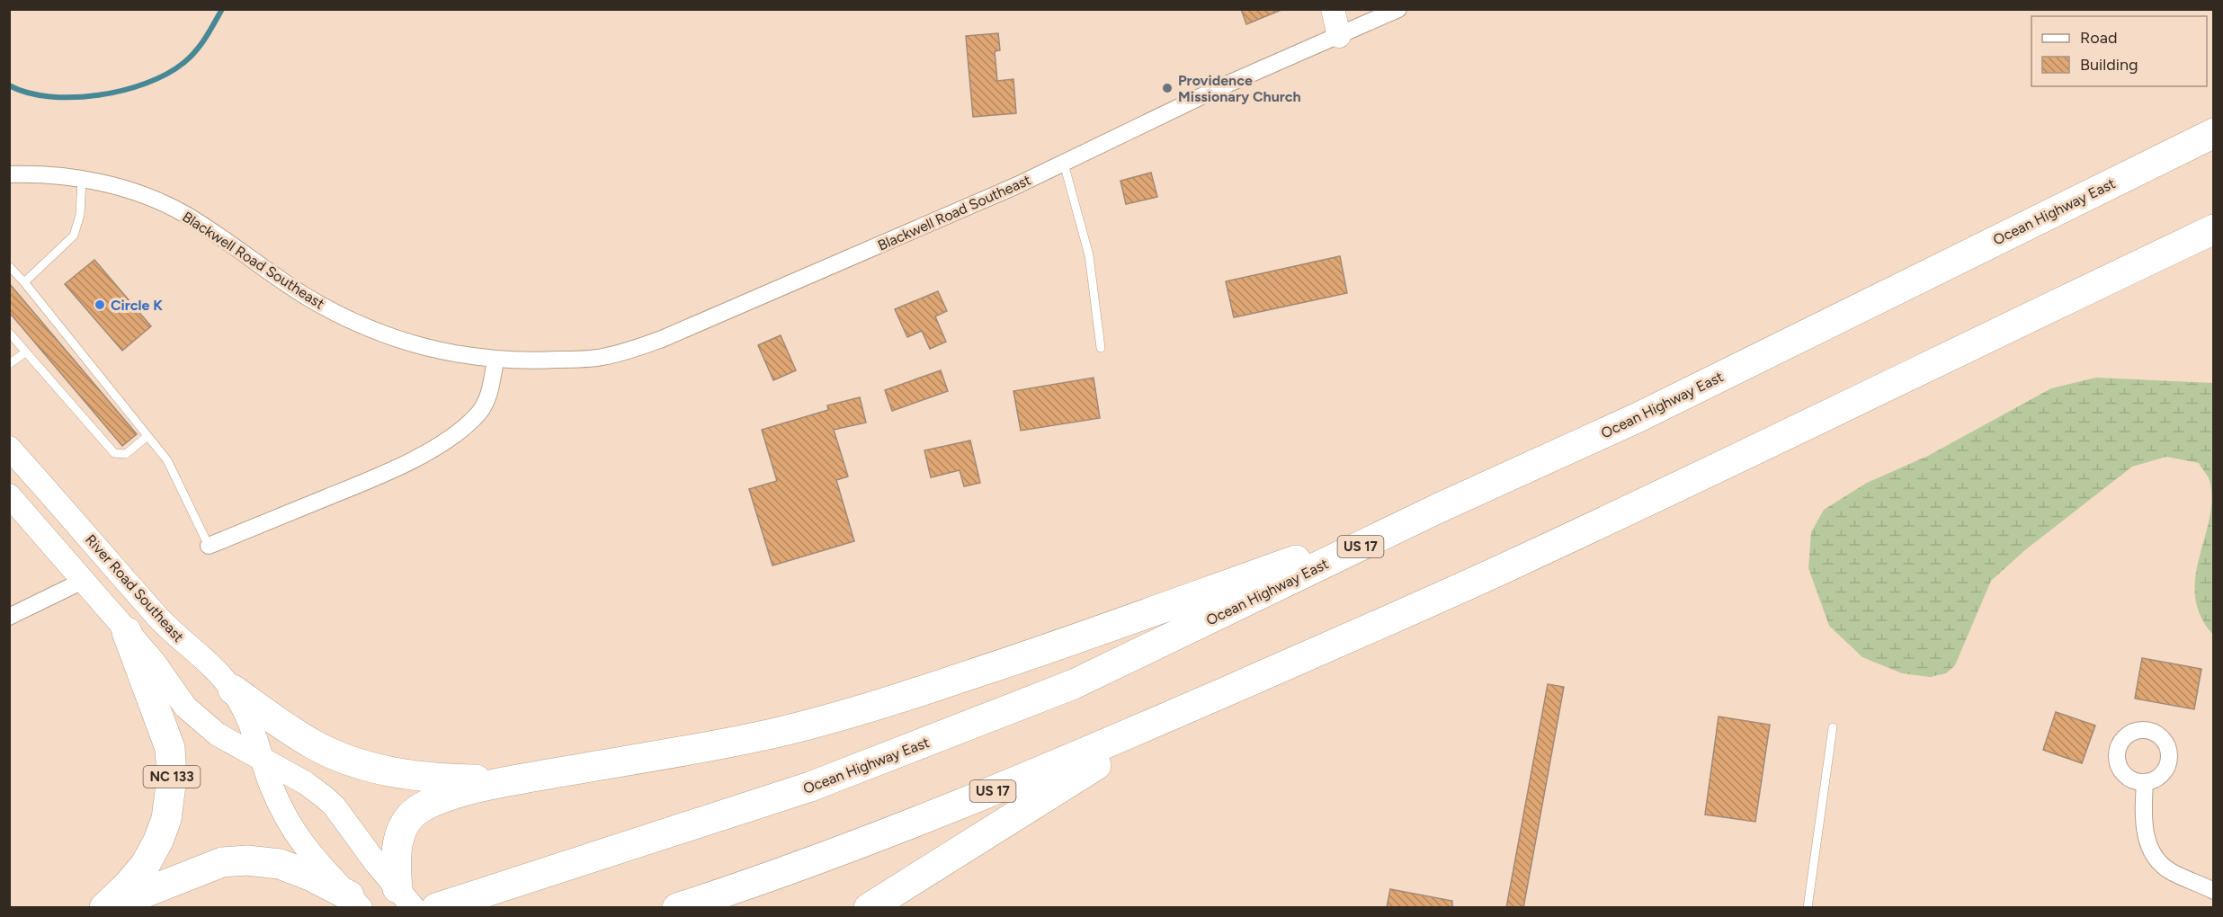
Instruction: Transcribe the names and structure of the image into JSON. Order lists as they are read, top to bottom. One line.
{"streets":{"highway":["Ocean Highway East","US 17","NC 133"],"main road":["River Road Southeast"],"street":["Blackwell Road Southeast"]},"crossings":[["River Road Southeast","NC 133"]],"places":["Providence Missionary Church","Circle K"],"legend":["Road","Building"]}
